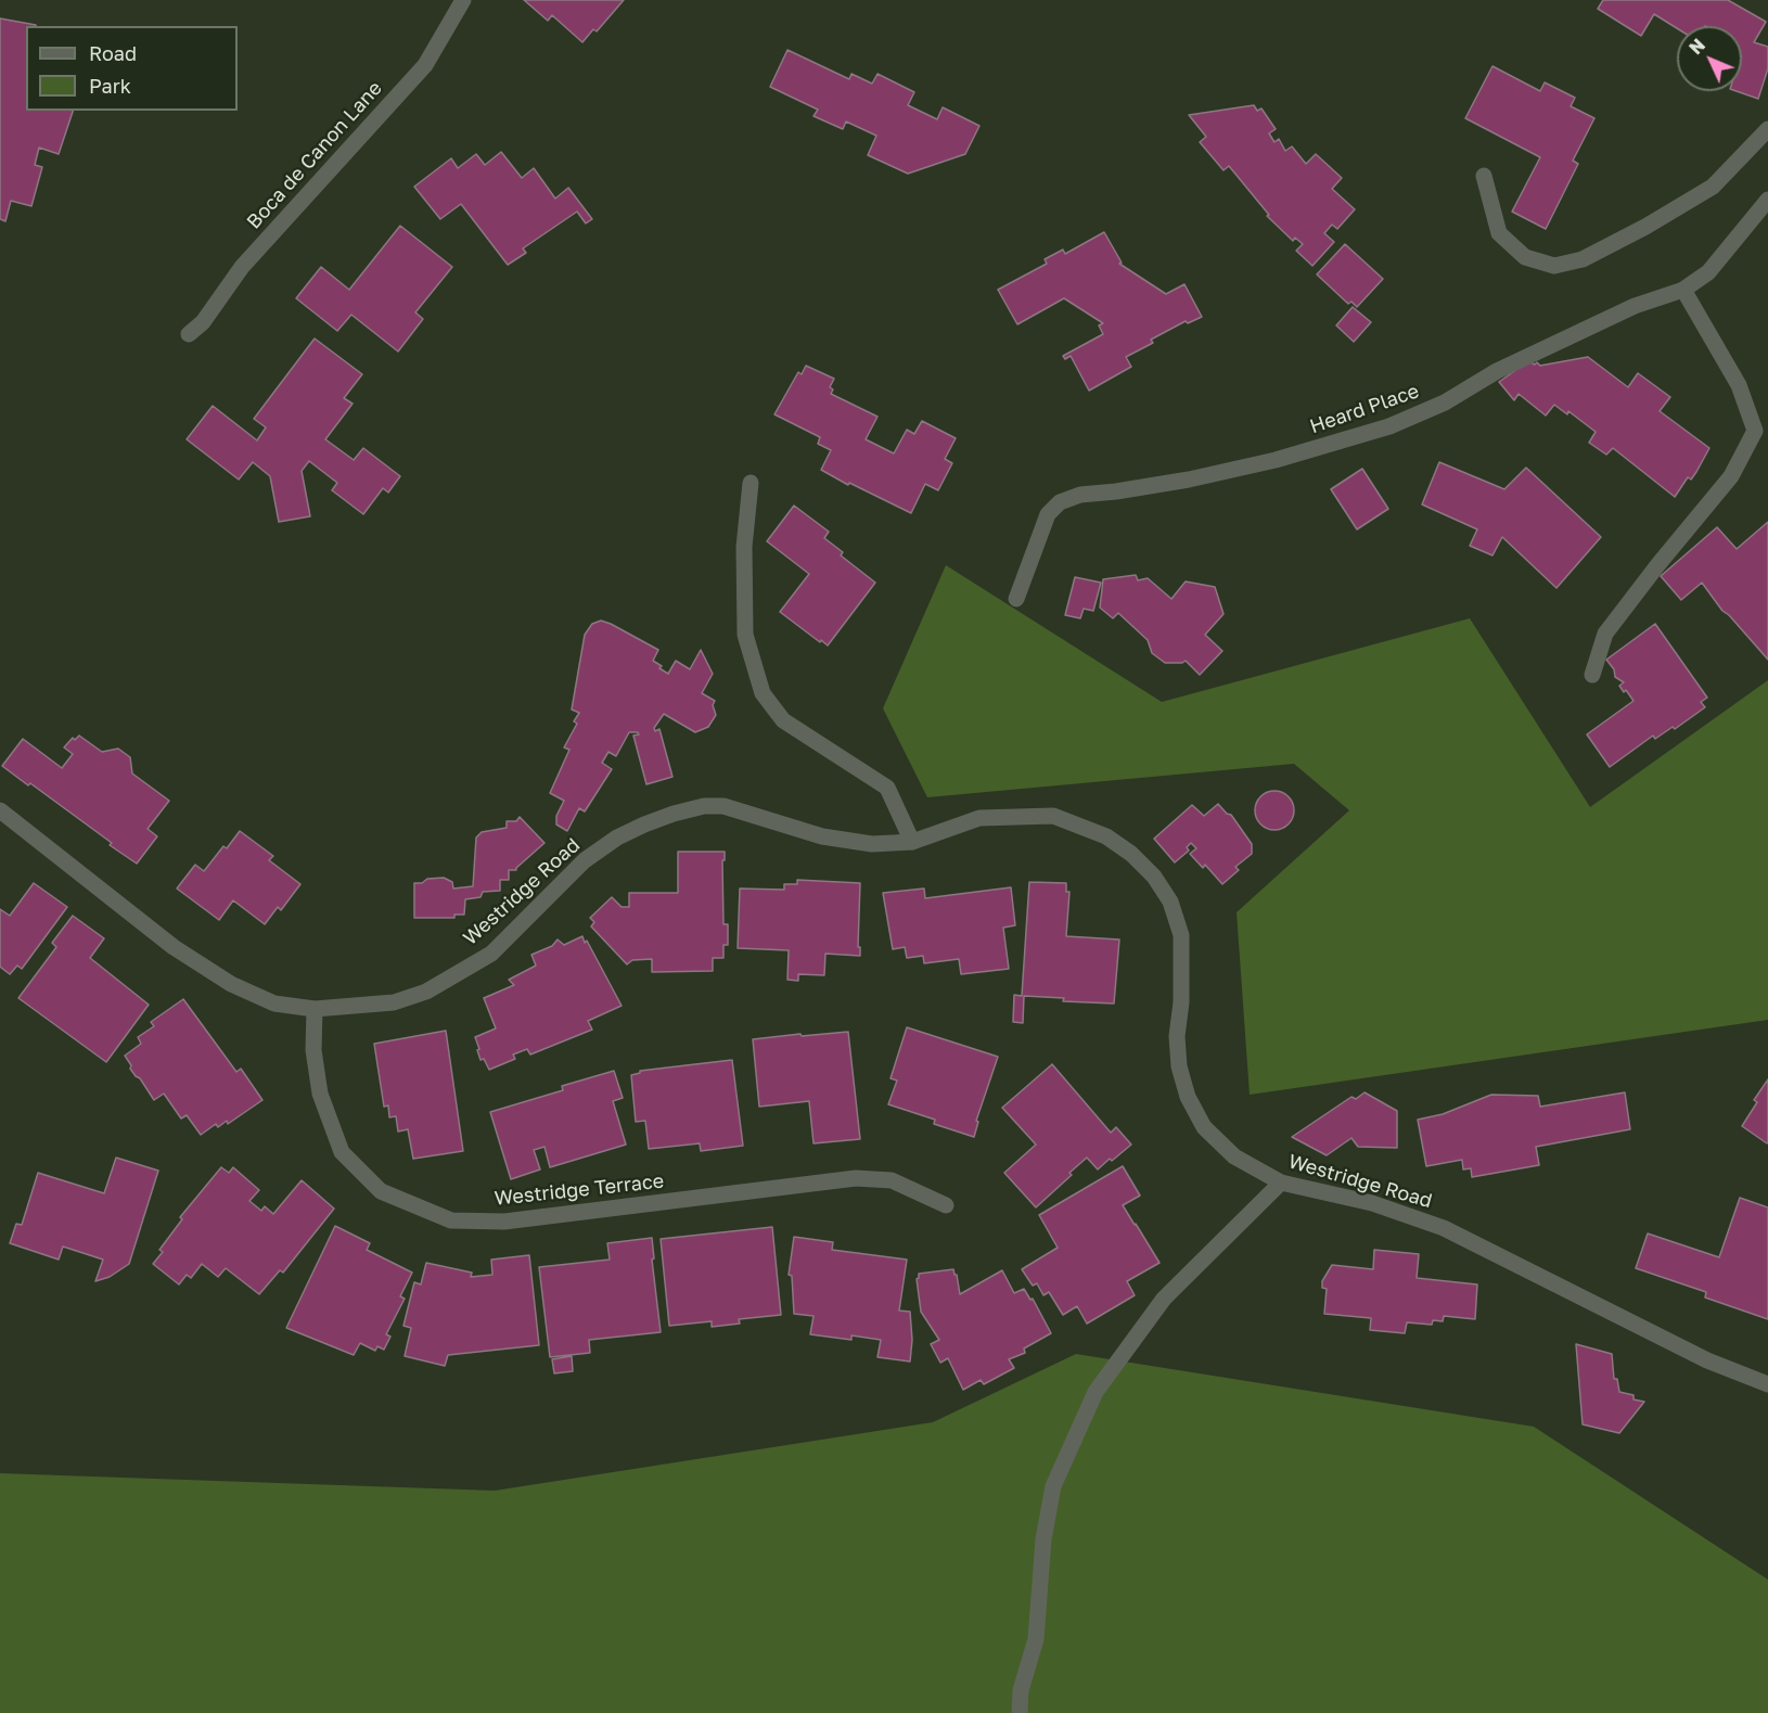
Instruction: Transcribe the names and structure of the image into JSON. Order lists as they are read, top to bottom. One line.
{"streets":{"street":["Boca de Canon Lane","Heard Place","Westridge Road","Westridge Terrace"]},"crossings":[["Westridge Road","Westridge Terrace"]],"legend":["Road","Park"],"north":"top left"}
